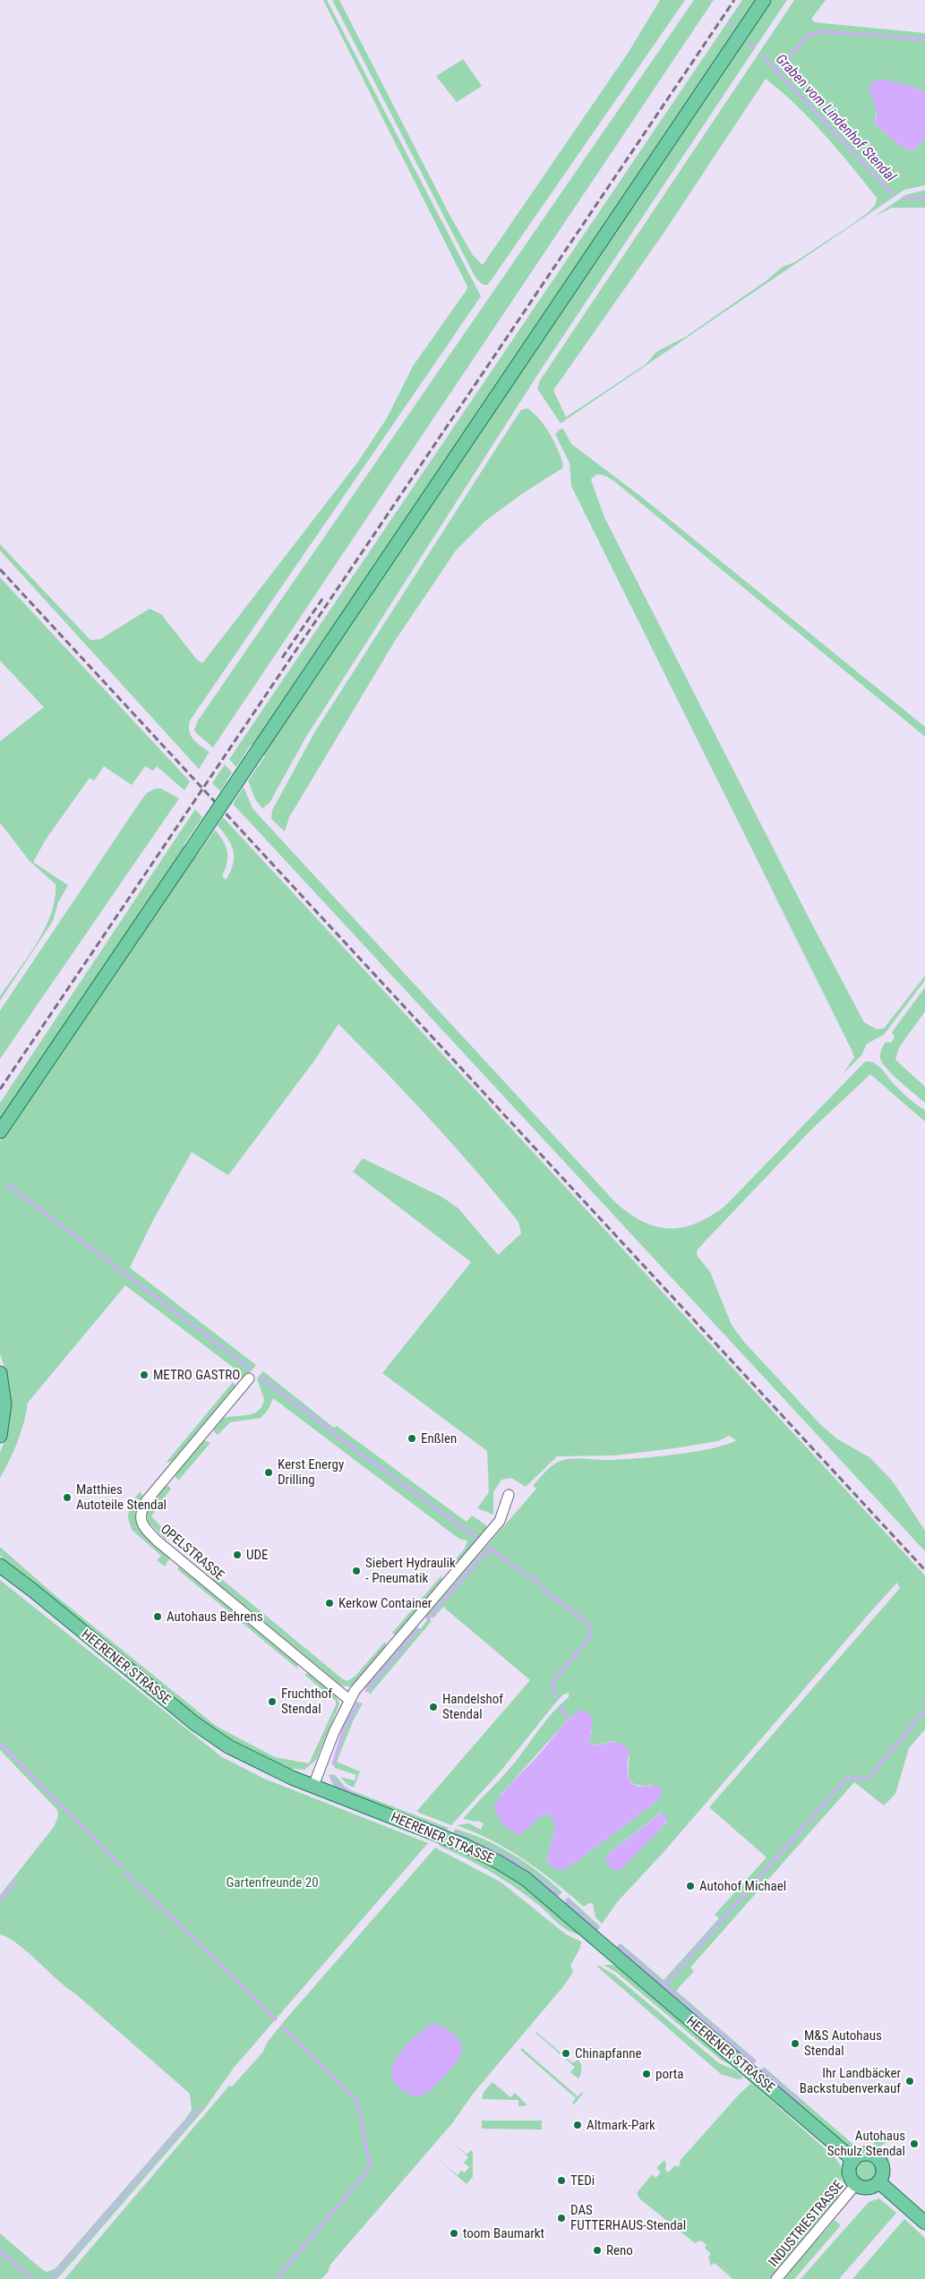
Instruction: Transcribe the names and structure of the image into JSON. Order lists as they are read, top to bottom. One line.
{"streets":{"main road":["HEERENER STRASSE"],"street":["OPELSTRASSE","INDUSTRIESTRASSE"]},"crossings":[["HEERENER STRASSE","INDUSTRIESTRASSE"]],"water":["Graben vom Lindenhof Stendal"],"parks":["Gartenfreunde 20"],"places":["METRO GASTRO","Enßlen","Kerst Energy Drilling","Matthies Autoteile Stendal","UDE","Siebert Hydraulik - Pneumatik","Kerkow Container","Autohaus Behrens","Fruchthof Stendal","Handelshof Stendal","Autohof Michael","M&S Autohaus Stendal","Chinapfanne","porta","Ihr Landbäcker Backstubenverkauf","Altmark-Park","Autohaus Schulz Stendal","TEDi","DAS FUTTERHAUS-Stendal","toom Baumarkt","Reno"]}
